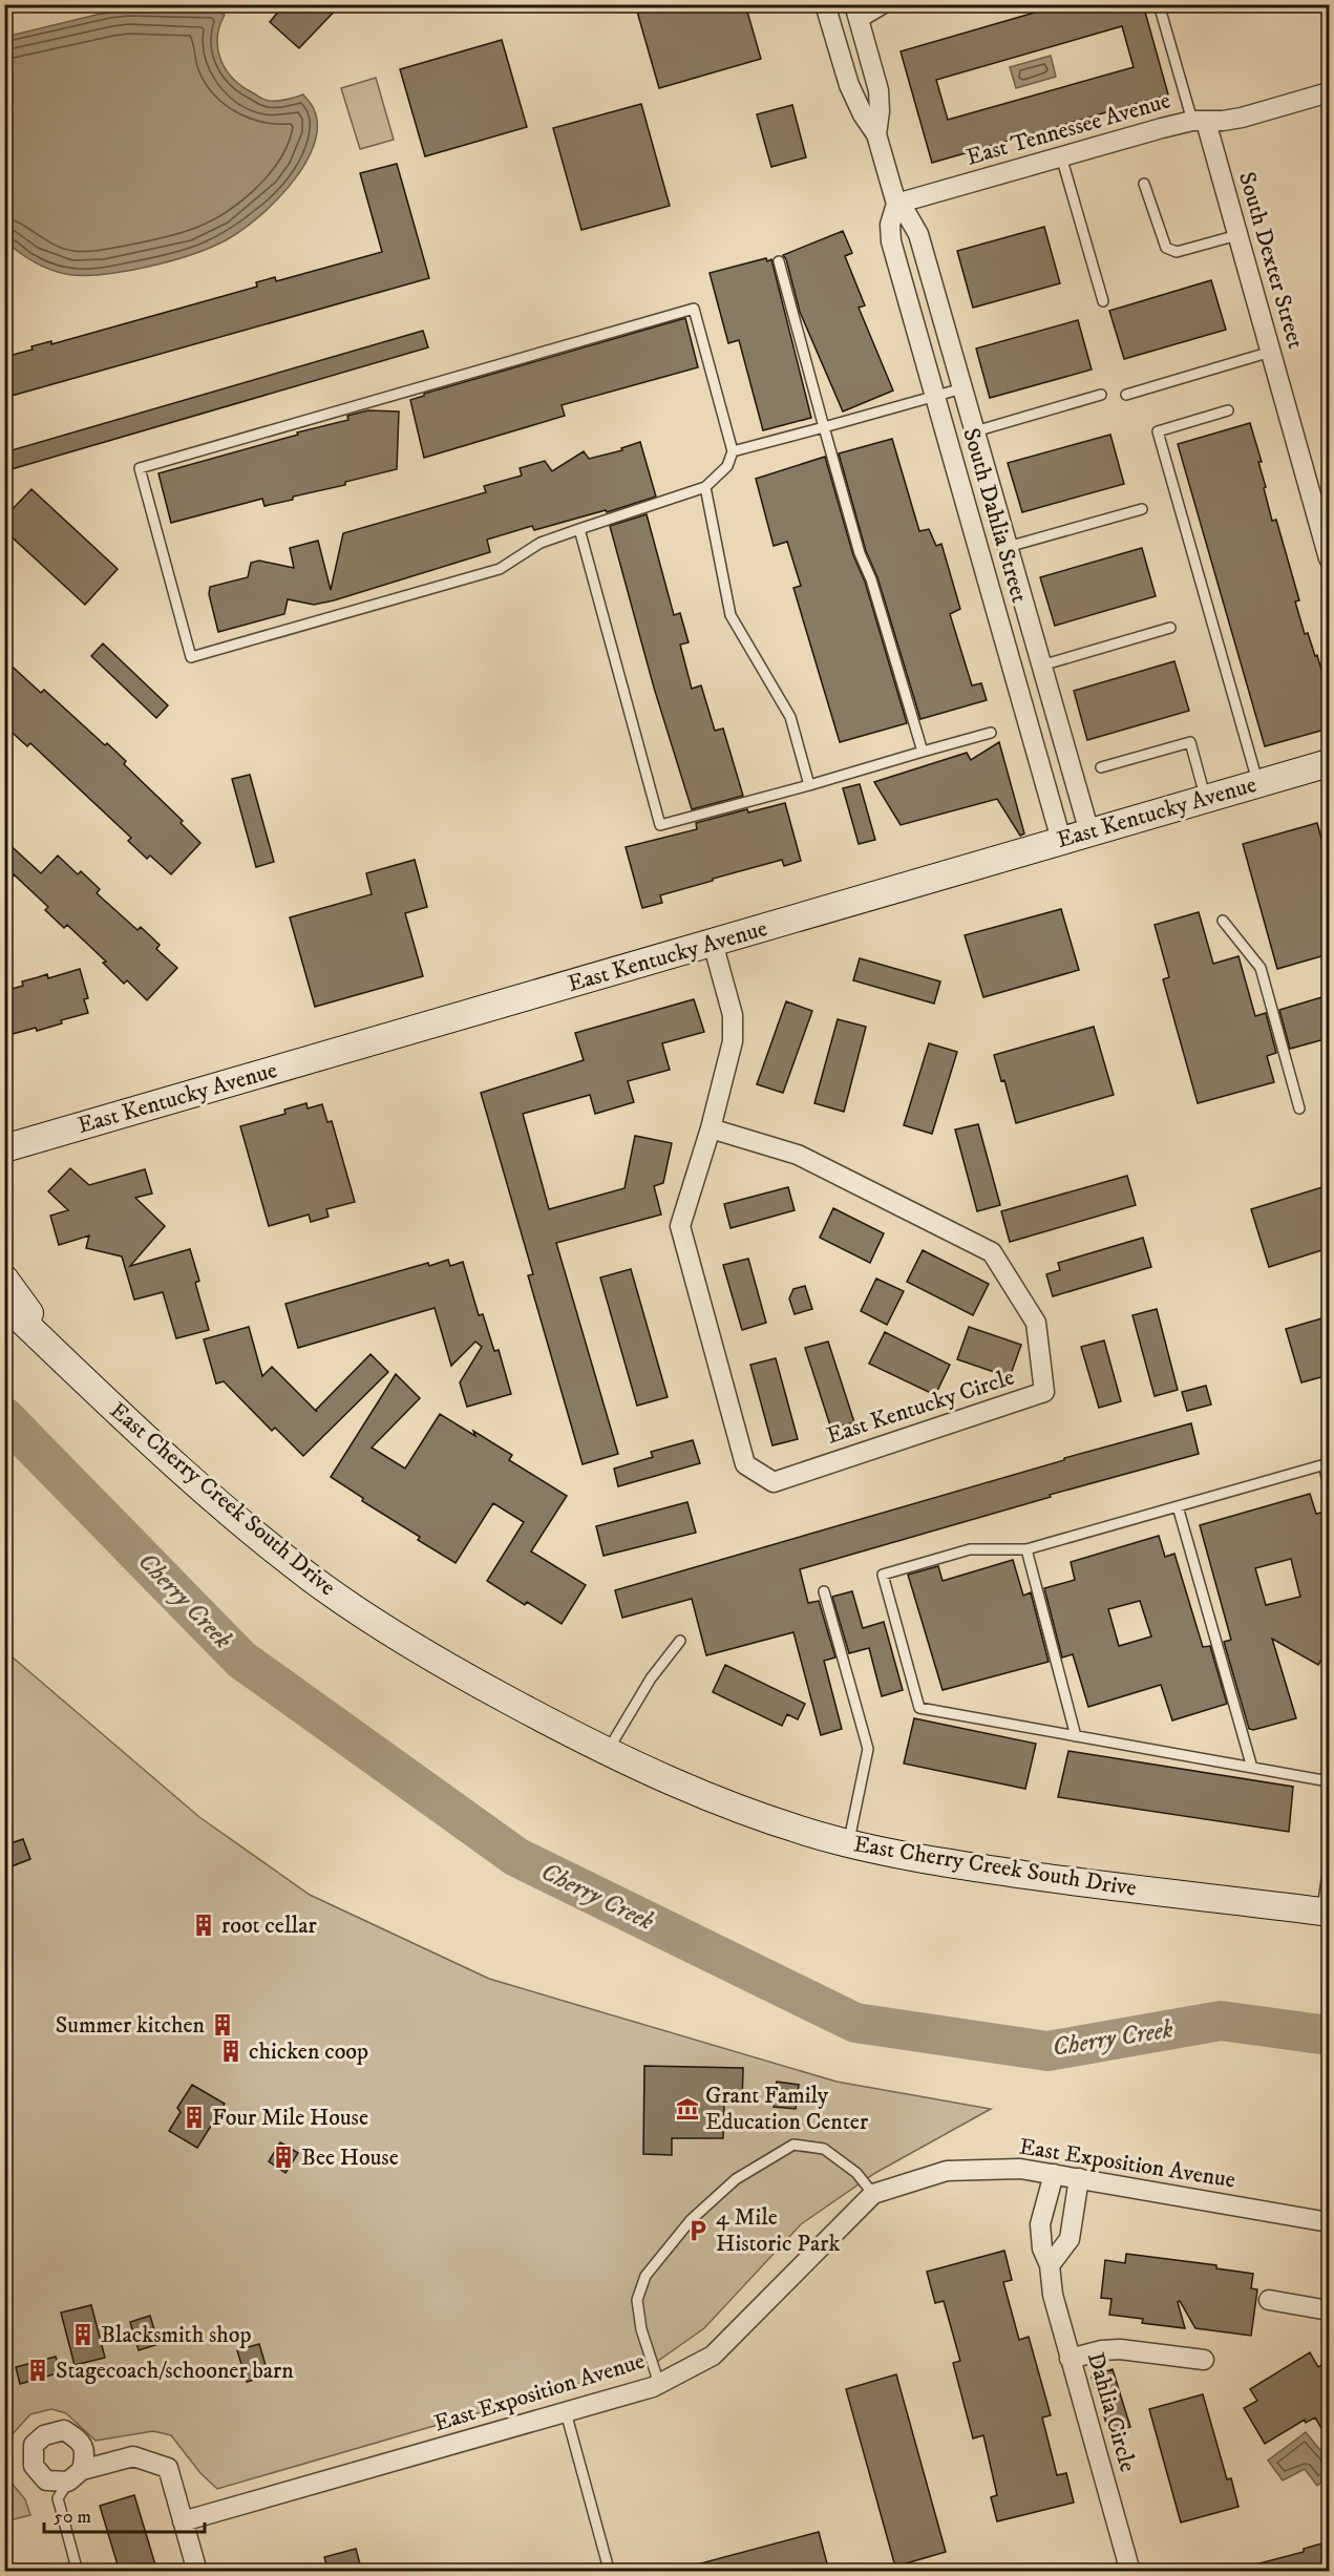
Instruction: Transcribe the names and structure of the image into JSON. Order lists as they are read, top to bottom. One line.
{"streets":{"main road":["East Kentucky Avenue","East Cherry Creek South Drive"],"street":["East Tennessee Avenue","South Dexter Street","South Dahlia Street","East Kentucky Circle","East Exposition Avenue","Dahlia Circle"]},"crossings":[["East Tennessee Avenue","South Dexter Street"],["East Tennessee Avenue","South Dahlia Street"],["South Dahlia Street","East Kentucky Avenue"],["East Kentucky Avenue","East Kentucky Circle"],["East Exposition Avenue","Dahlia Circle"]],"water":["Cherry Creek"],"places":{"building":["root cellar","Summer kitchen","chicken coop","Four Mile House","Bee House","Blacksmith shop","Stagecoach/schooner barn"],"museum":["Grant Family Education Center"],"parking":["4 Mile Historic Park"]},"scale_bar":"50 m"}
